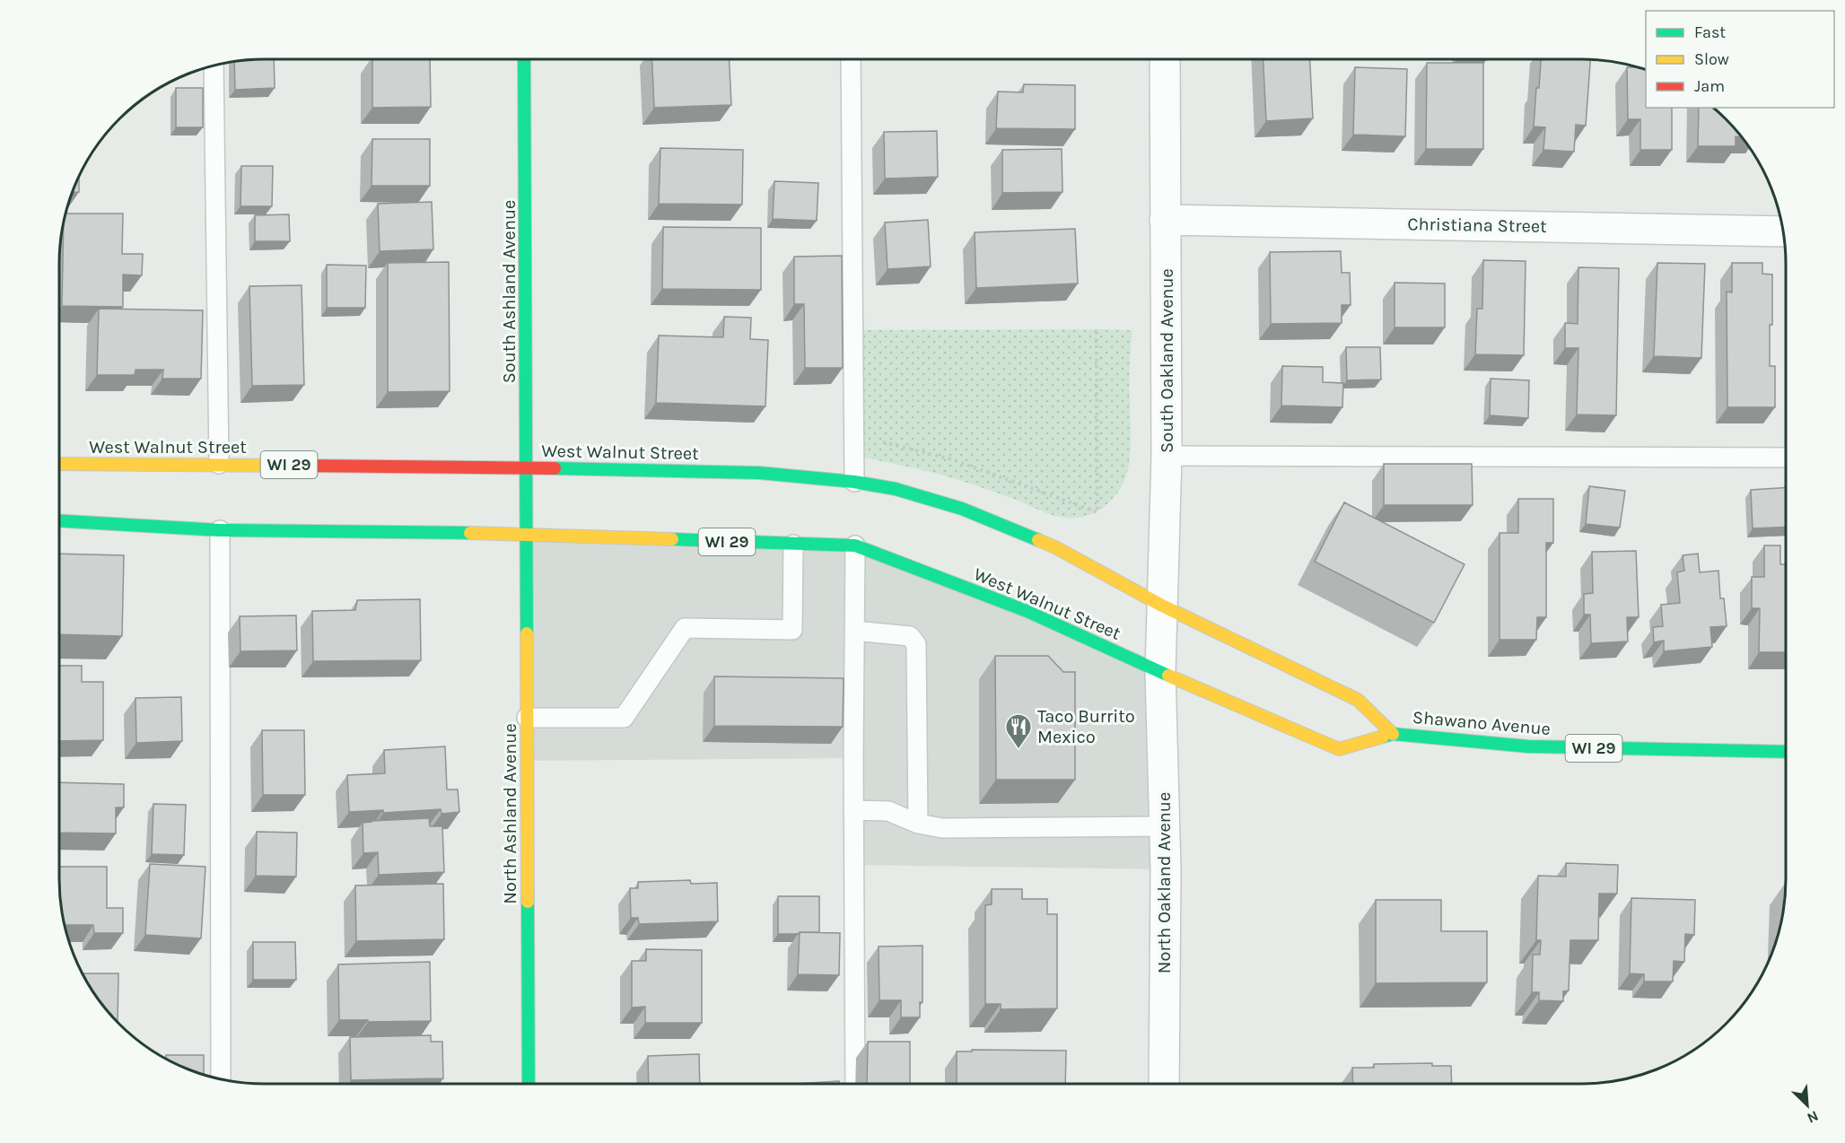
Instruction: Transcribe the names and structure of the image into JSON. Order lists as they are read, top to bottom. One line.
{"streets":{"main road":["South Ashland Avenue","West Walnut Street","WI 29","Shawano Avenue","North Ashland Avenue"],"street":["Christiana Street","South Oakland Avenue","North Oakland Avenue"]},"crossings":[["Christiana Street","South Oakland Avenue"],["South Ashland Avenue","West Walnut Street"],["South Ashland Avenue","North Ashland Avenue"],["South Oakland Avenue","West Walnut Street"],["South Oakland Avenue","Shawano Avenue"],["South Oakland Avenue","North Oakland Avenue"],["West Walnut Street","Shawano Avenue"],["West Walnut Street","North Ashland Avenue"],["West Walnut Street","North Oakland Avenue"],["Shawano Avenue","North Oakland Avenue"]],"places":{"restaurant":["Taco Burrito Mexico"]},"legend":["Fast","Slow","Jam"],"north":"bottom right"}
